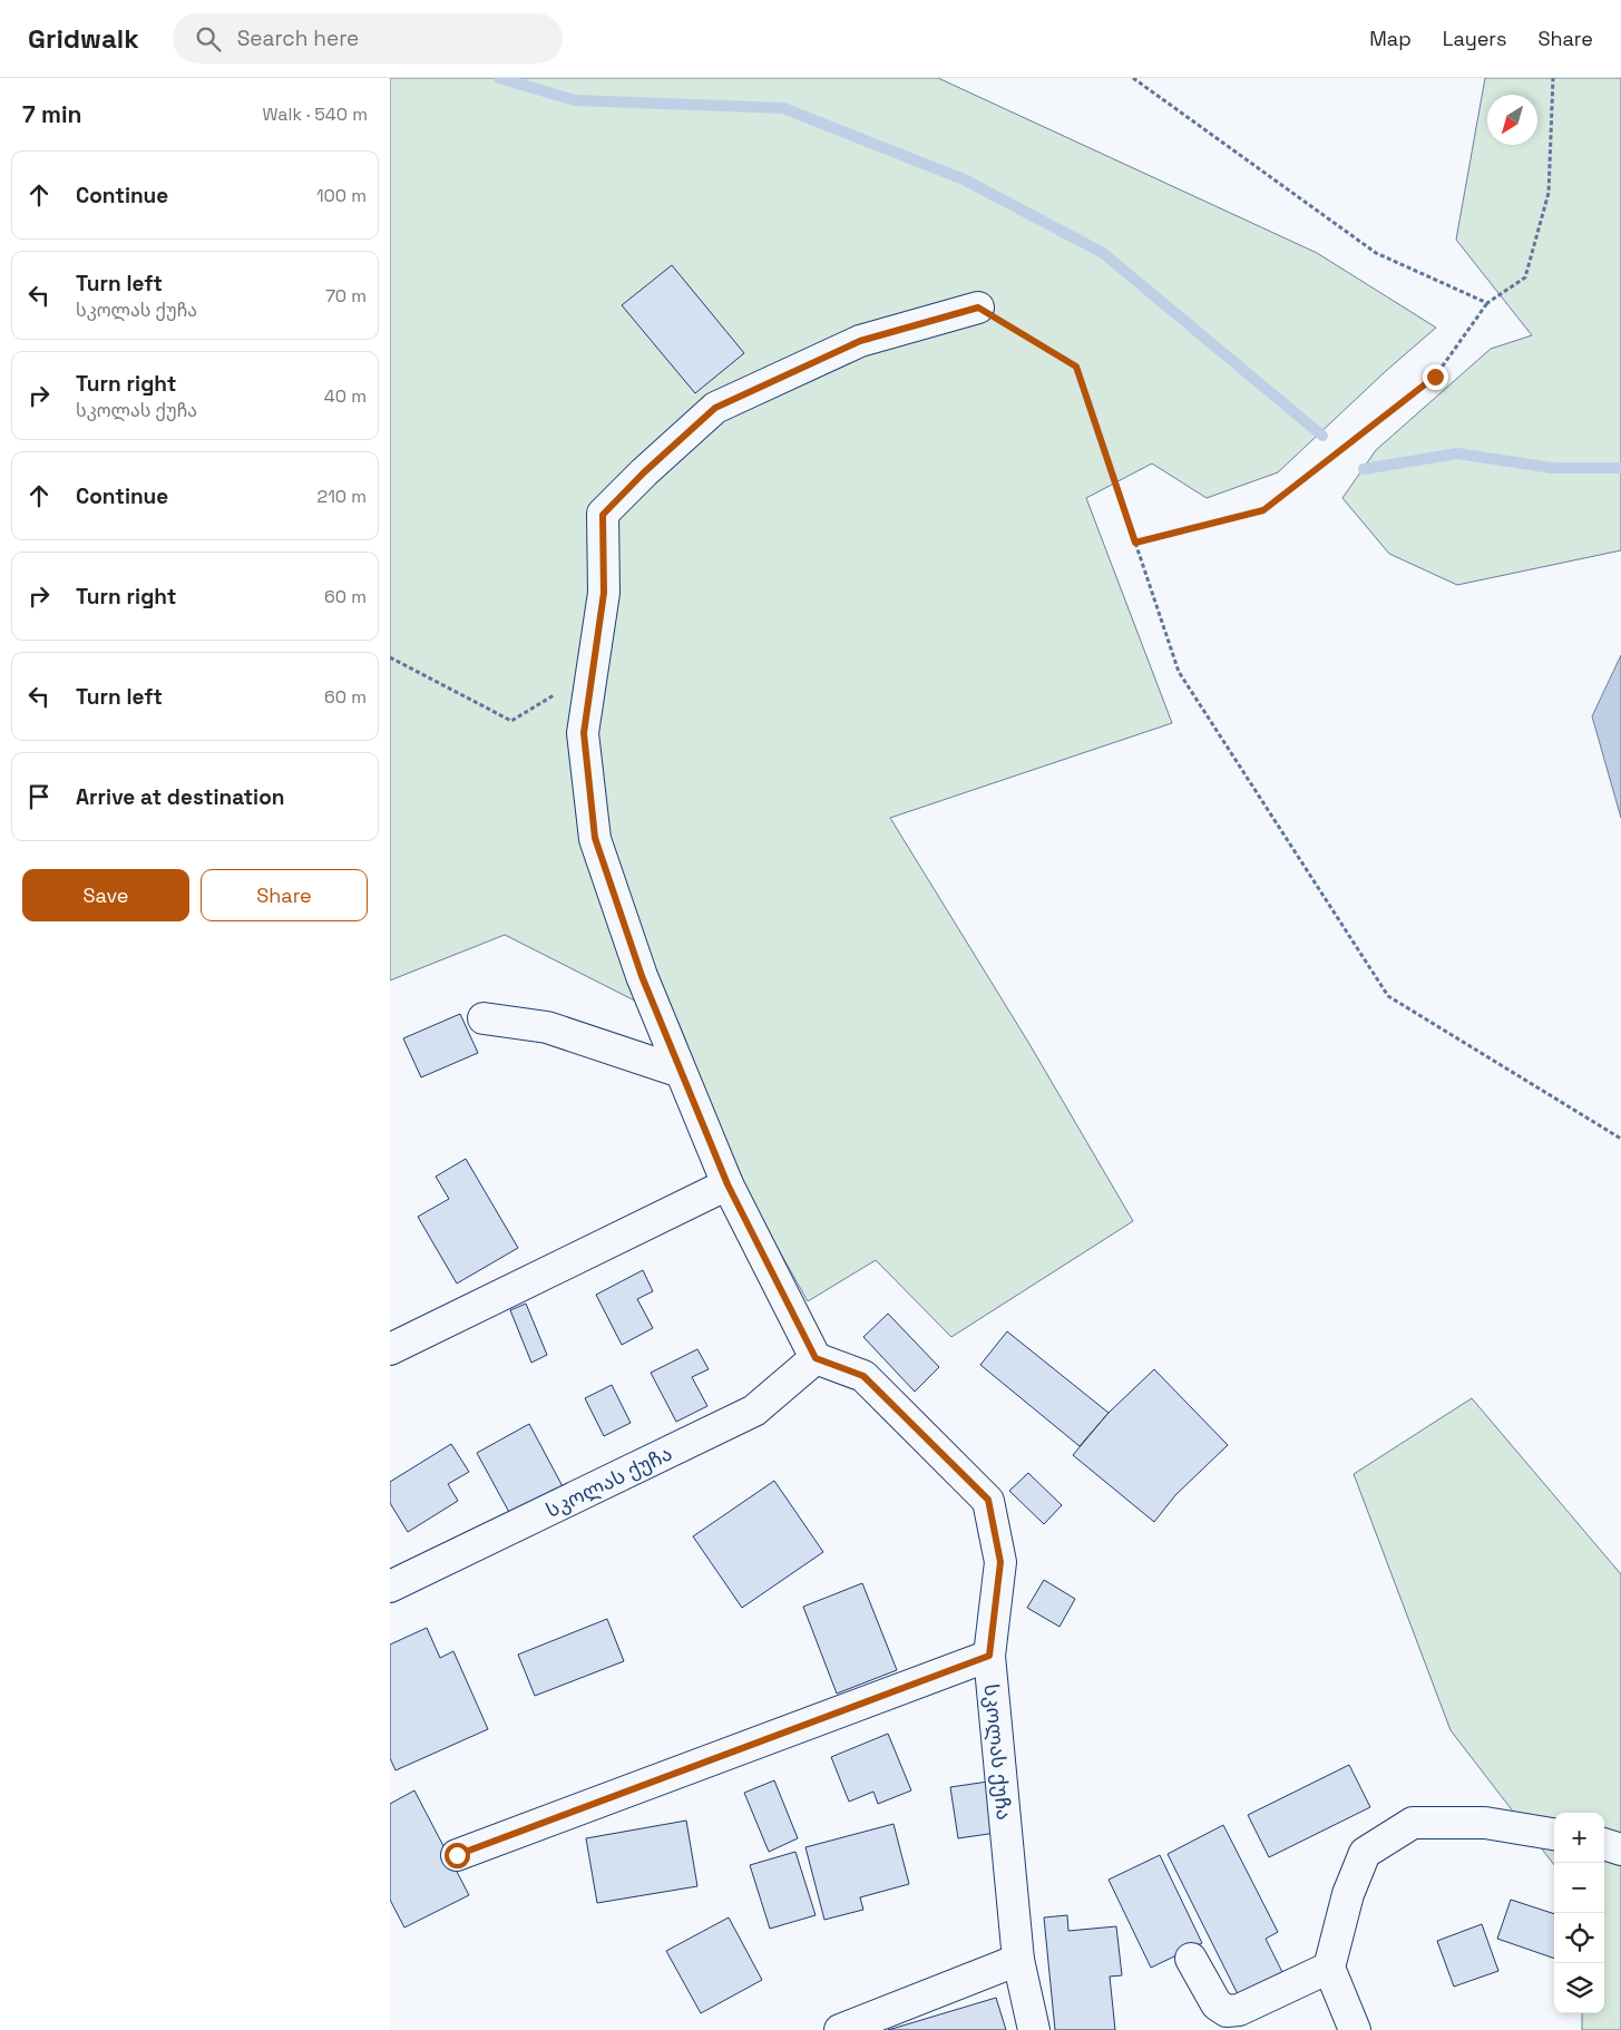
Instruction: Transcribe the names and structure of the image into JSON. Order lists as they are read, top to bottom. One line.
{"streets":{"street":["სკოლას ქუჩა"]},"north":"bottom left","page":{"header":"Gridwalk","search":"Search here","nav":["Map","Layers","Share"],"heading":["7 min","Walk · 540 m"],"list":[["Continue","100 m"],["Turn left","სკოლას ქუჩა","70 m"],["Turn right","სკოლას ქუჩა","40 m"],["Continue","210 m"],["Turn right","60 m"],["Turn left","60 m"],"Arrive at destination"],"buttons":["Save","Share"],"map_buttons":["+","−"]}}
